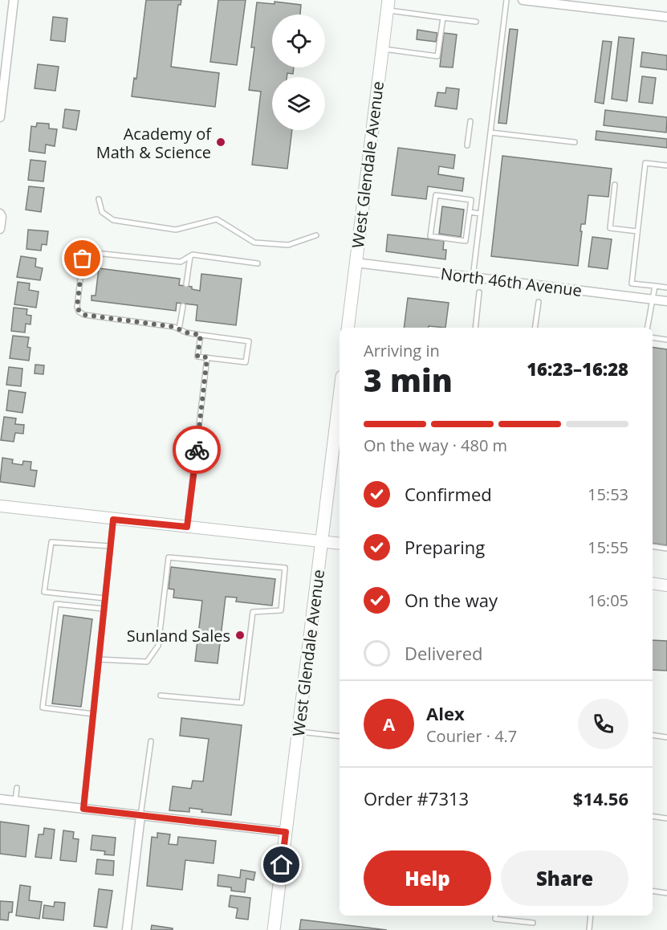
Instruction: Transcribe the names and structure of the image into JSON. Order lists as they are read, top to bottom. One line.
{"streets":{"main road":["West Glendale Avenue"],"street":["North 46th Avenue"]},"crossings":[["West Glendale Avenue","North 46th Avenue"]],"places":["Academy of Math & Science","Sunland Sales"],"page":{"heading":["3 min","Arriving in","16:23–16:28"],"panel":["Alex","Courier · 4.7","Order #7313","$14.56"],"bar":"On the way · 480 m","list":[["Confirmed","15:53"],["Preparing","15:55"],["On the way","16:05"],"Delivered"],"round":"A","buttons":["Help","Share"]}}
